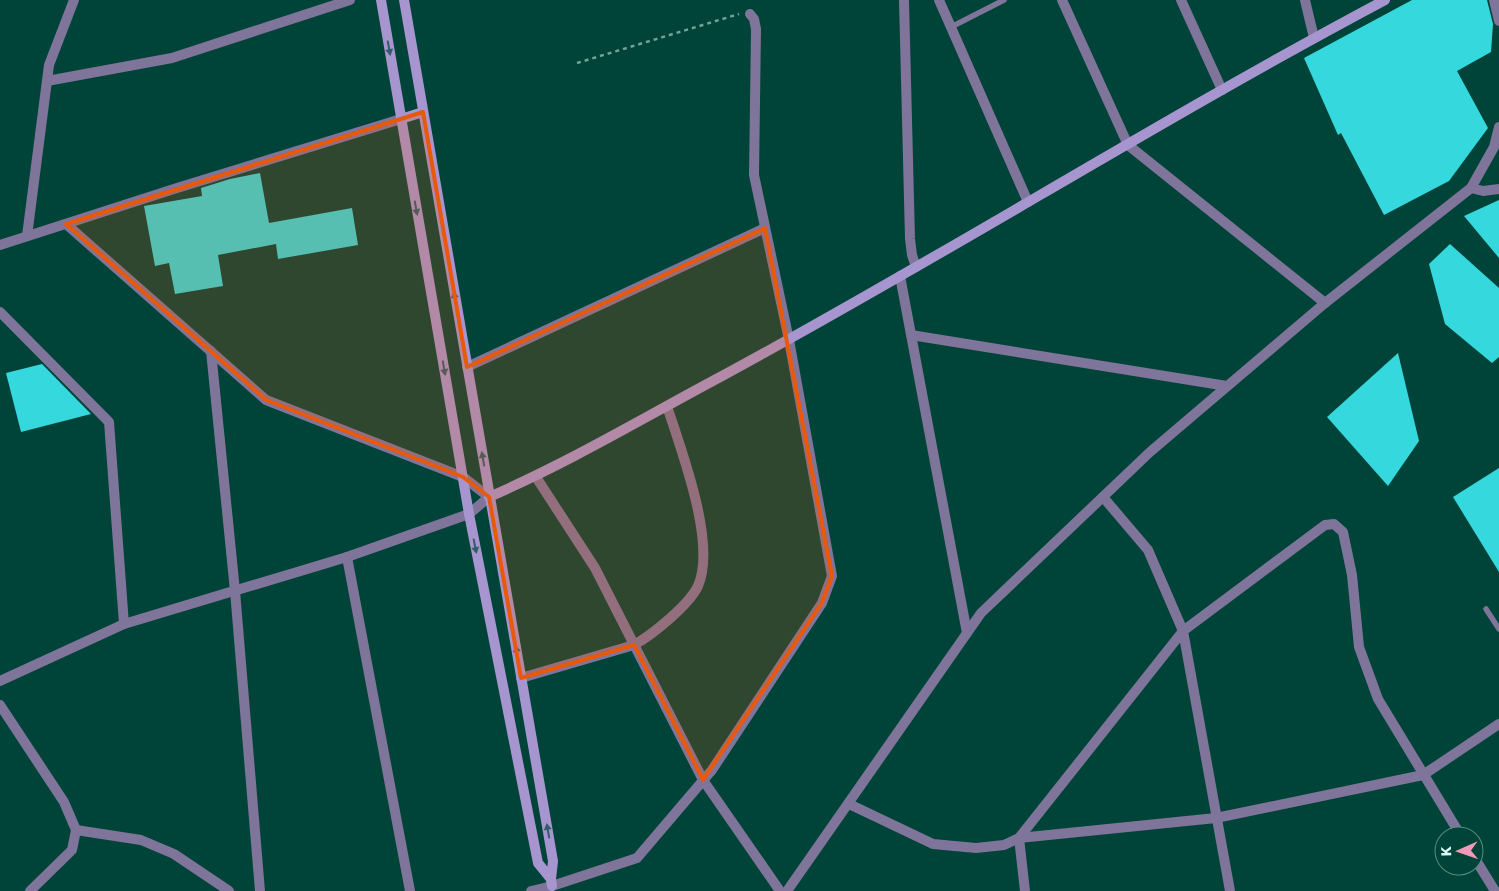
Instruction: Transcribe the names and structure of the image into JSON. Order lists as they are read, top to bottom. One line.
{"north":"left"}
